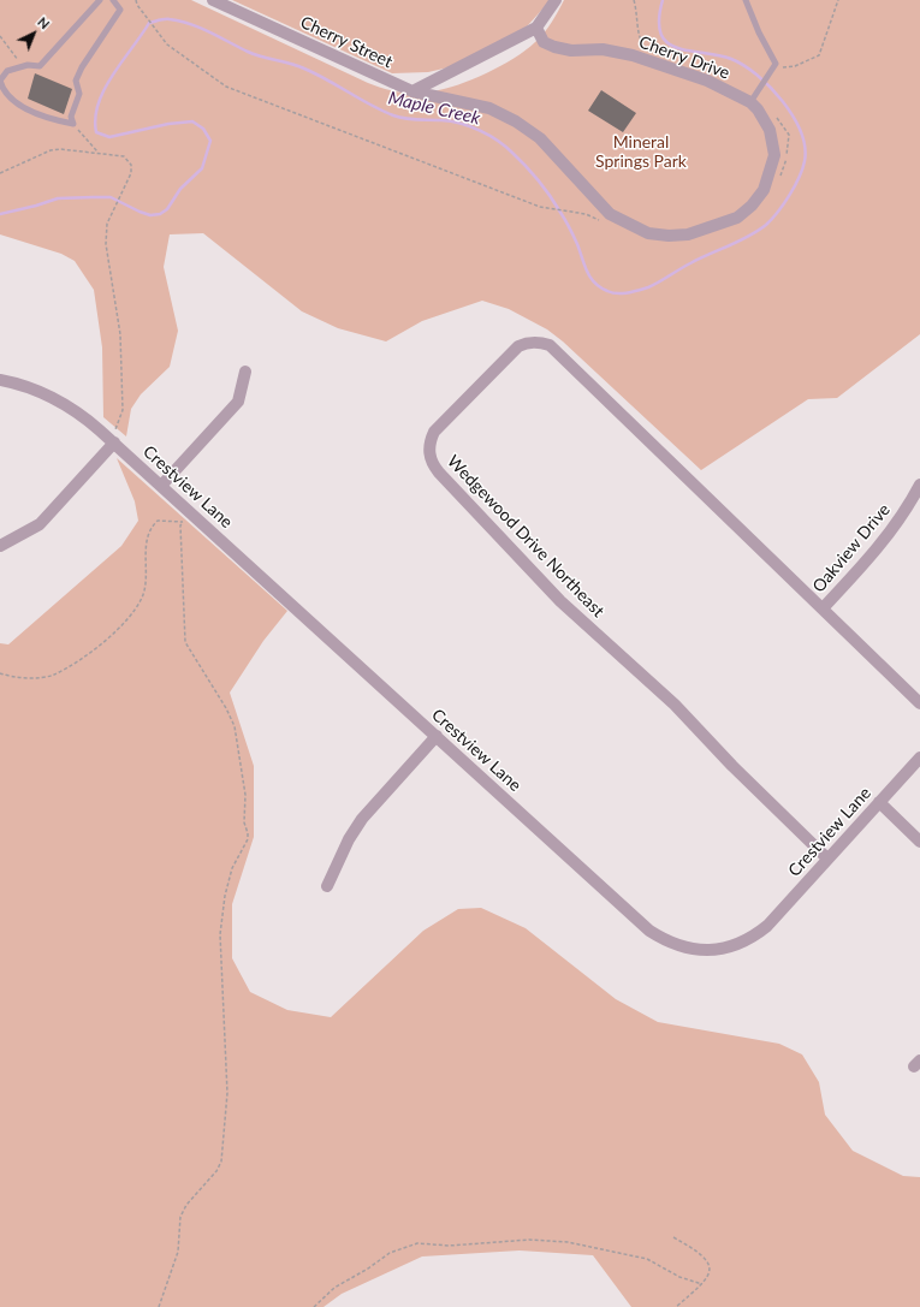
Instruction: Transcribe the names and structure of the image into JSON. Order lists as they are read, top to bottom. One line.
{"streets":{"street":["Cherry Street","Cherry Drive","Crestview Lane","Wedgewood Drive Northeast","Oakview Drive"]},"crossings":[["Cherry Street","Cherry Drive"],["Crestview Lane","Wedgewood Drive Northeast"],["Wedgewood Drive Northeast","Oakview Drive"]],"water":["Maple Creek"],"parks":["Mineral Springs Park"],"north":"top right"}
